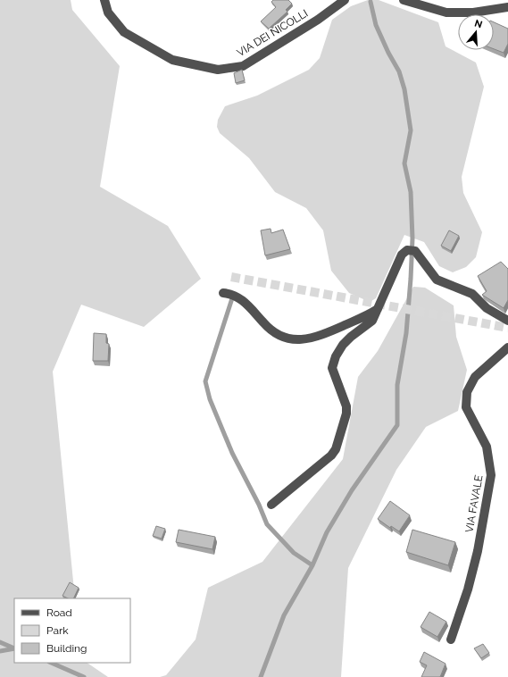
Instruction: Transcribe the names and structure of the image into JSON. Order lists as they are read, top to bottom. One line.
{"streets":{"street":["VIA DEI NICOLLI","VIA FAVALE"]},"legend":["Road","Park","Building"],"north":"top"}
